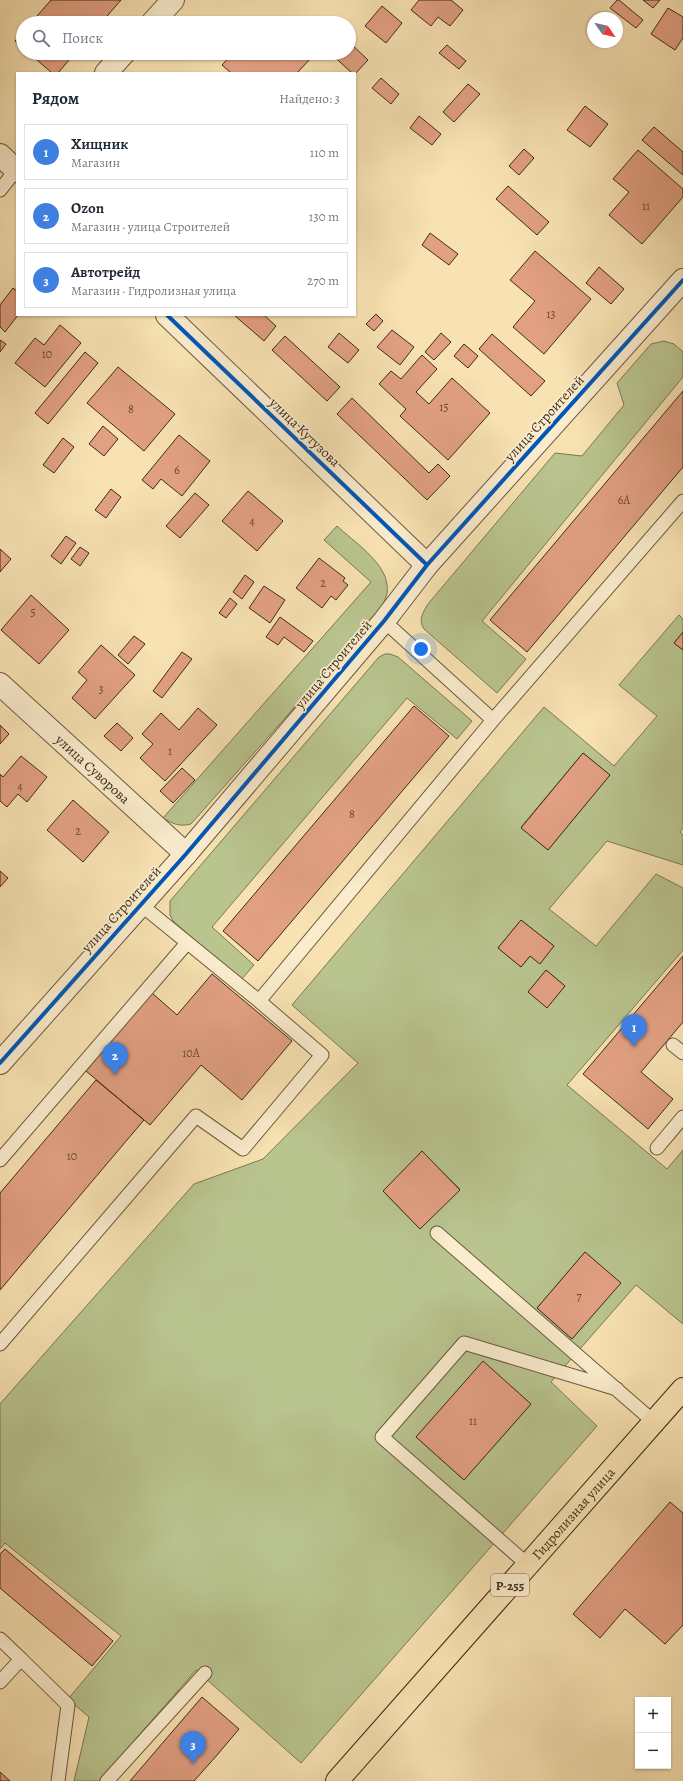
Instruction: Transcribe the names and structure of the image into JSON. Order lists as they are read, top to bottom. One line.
{"streets":{"highway":["Гидролизная улица","Р-255"],"street":["улица Строителей","улица Кутузова","улица Суворова"]},"crossings":[["улица Строителей","улица Кутузова"],["улица Строителей","улица Суворова"]],"house_numbers":["11","13","10","15","8","6","6А","4","2","5","3","1","4","8","2","10А","10","7","11"],"north":"bottom right","page":{"search":"Поиск","heading":["Рядом","Найдено: 3"],"list":[{"mark":"1","name":"Хищник","note":"Магазин","value":"110 m"},{"mark":"2","name":"Ozon","note":"Магазин · улица Строителей","value":"130 m"},{"mark":"3","name":"Автотрейд","note":"Магазин · Гидролизная улица","value":"270 m"}],"pins":["1","2","3"],"map_buttons":["+","−"]}}
